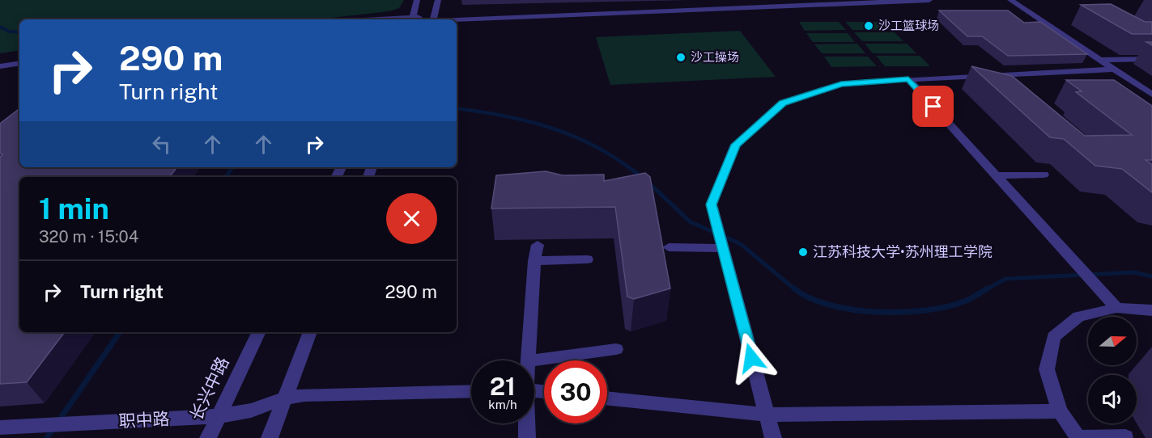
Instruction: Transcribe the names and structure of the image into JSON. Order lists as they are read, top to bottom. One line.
{"streets":{"street":["长兴中路","职中路"]},"crossings":[["长兴中路","职中路"]],"places":["沙工篮球场","沙工操场","江苏科技大学•苏州理工学院"],"north":"right","page":{"turn":["290 m","Turn right"],"heading":["1 min","320 m · 15:04"],"list":[{"name":"Turn right","value":"290 m"}],"speed":"21 km/h","limit":"30"}}
